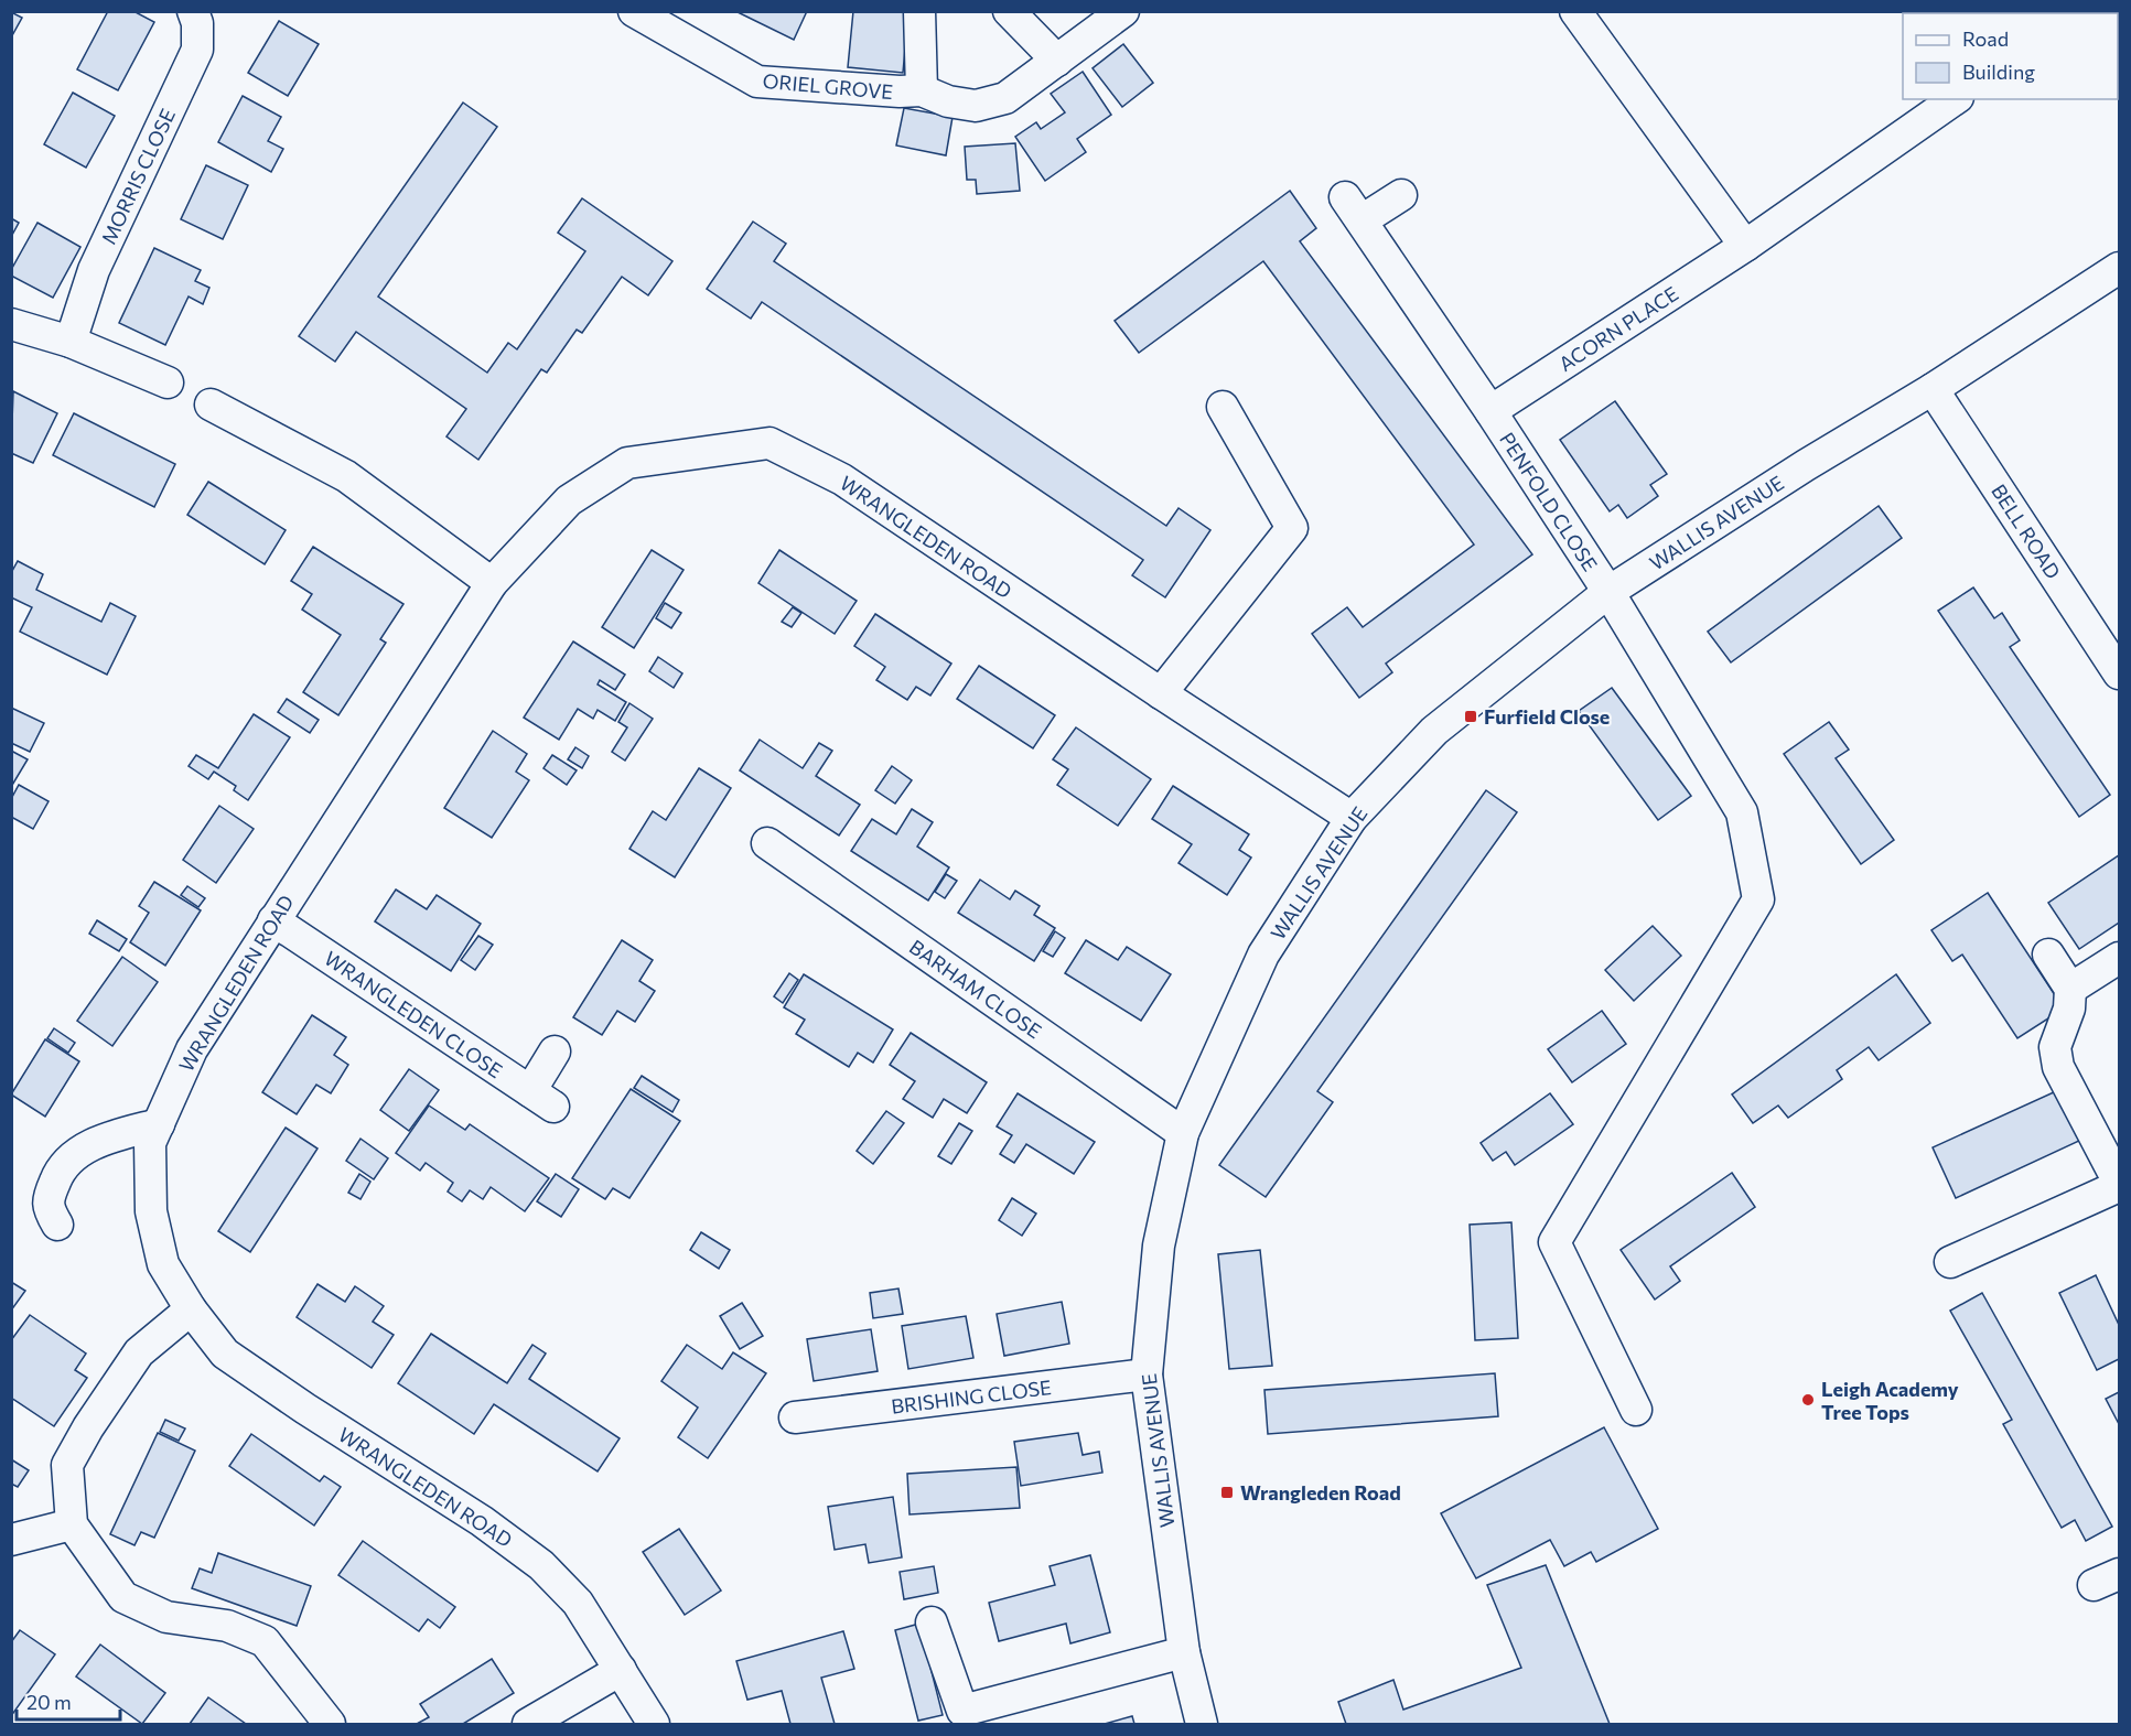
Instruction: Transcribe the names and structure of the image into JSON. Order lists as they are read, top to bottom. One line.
{"streets":{"street":["ORIEL GROVE","MORRIS CLOSE","ACORN PLACE","PENFOLD CLOSE","WALLIS AVENUE","BELL ROAD","WRANGLEDEN ROAD","BARHAM CLOSE","WRANGLEDEN CLOSE","BRISHING CLOSE"]},"crossings":[["ACORN PLACE","PENFOLD CLOSE"],["PENFOLD CLOSE","WALLIS AVENUE"],["WALLIS AVENUE","BELL ROAD"],["WALLIS AVENUE","WRANGLEDEN ROAD"],["WALLIS AVENUE","BARHAM CLOSE"],["WALLIS AVENUE","BRISHING CLOSE"],["WRANGLEDEN ROAD","WRANGLEDEN CLOSE"]],"places":{"transit":["Furfield Close","Wrangleden Road"],"other":["Leigh Academy Tree Tops"]},"legend":["Road","Building"],"scale_bar":"20 m"}
